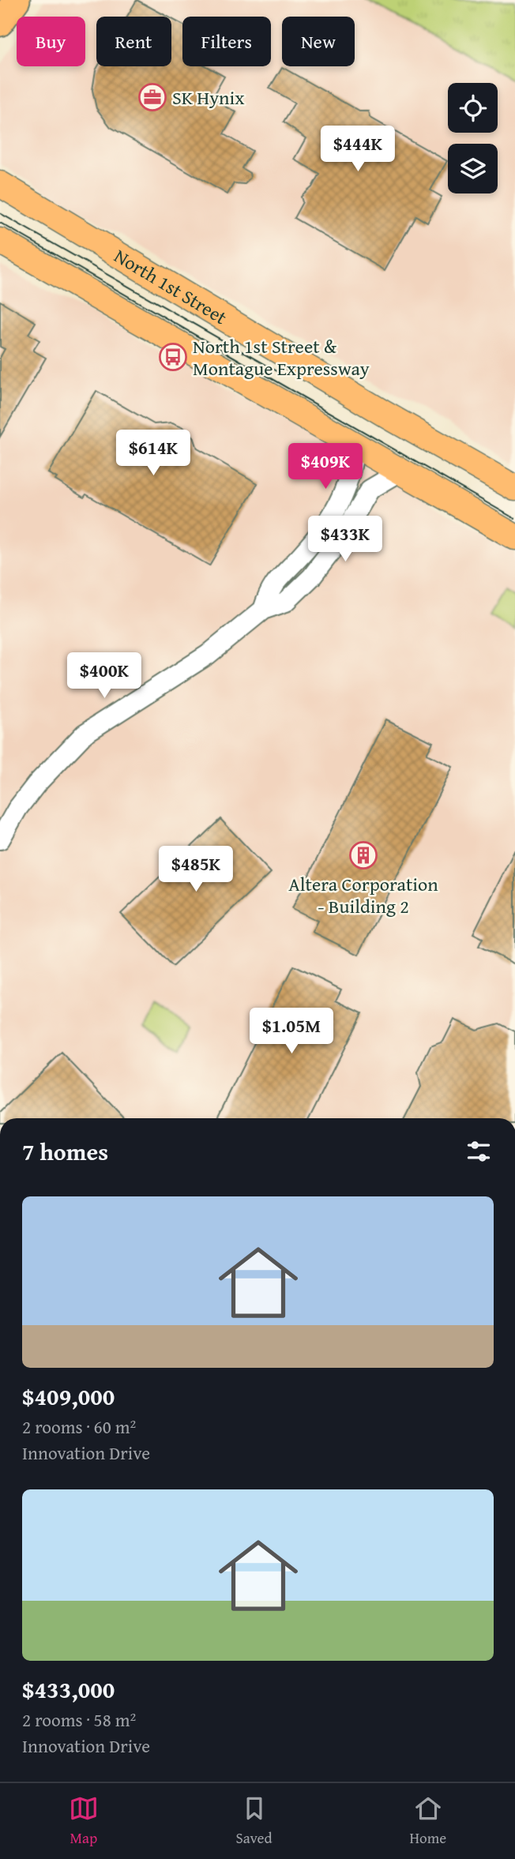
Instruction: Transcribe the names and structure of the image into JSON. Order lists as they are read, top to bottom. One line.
{"streets":{"main road":["North 1st Street"]},"places":{"office":["SK Hynix"],"bus stop":["North 1st Street & Montague Expressway"],"building":["Altera Corporation - Building 2"]},"page":{"chip":["Buy","Rent","Filters","New"],"price":["$444K","$614K","$409K","$433K","$400K","$485K","$1.05M"],"heading":"7 homes","list":[{"name":"$409,000","note":"2 rooms · 60 m² · Innovation Drive"},{"name":"$433,000","note":"2 rooms · 58 m² · Innovation Drive"}],"tabs":["Map","Saved","Home"]}}
